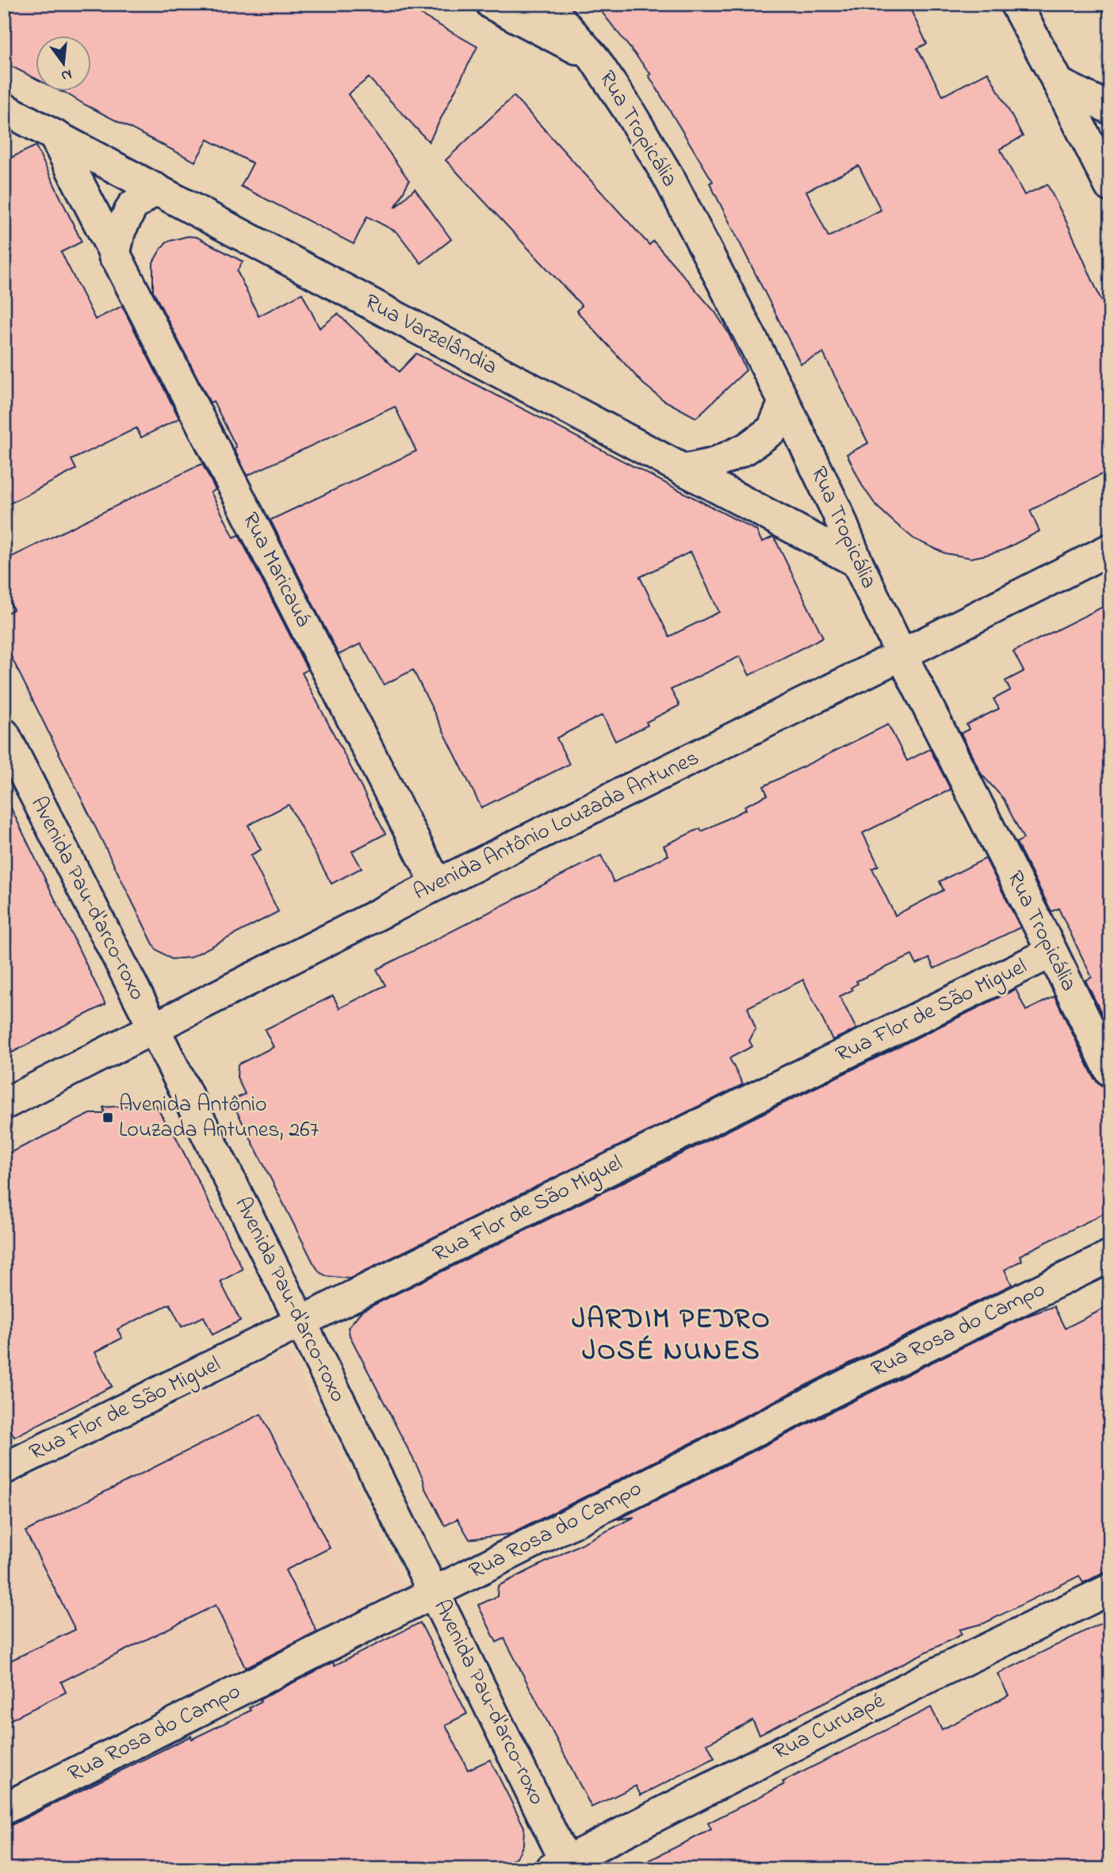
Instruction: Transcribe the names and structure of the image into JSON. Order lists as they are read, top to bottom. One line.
{"streets":{"street":["Rua Tropicália","Rua Varzelândia","Rua Maricauá","Avenida Antônio Louzada Antunes","Avenida Pau-d'arco-roxo","Rua Flor de São Miguel","Rua Rosa do Campo","Rua Curuapé"]},"crossings":[["Rua Tropicália","Rua Varzelândia"],["Rua Tropicália","Avenida Antônio Louzada Antunes"],["Rua Tropicália","Rua Flor de São Miguel"],["Rua Varzelândia","Rua Maricauá"],["Rua Maricauá","Avenida Antônio Louzada Antunes"],["Avenida Antônio Louzada Antunes","Avenida Pau-d'arco-roxo"],["Avenida Pau-d'arco-roxo","Rua Flor de São Miguel"],["Avenida Pau-d'arco-roxo","Rua Rosa do Campo"],["Avenida Pau-d'arco-roxo","Rua Curuapé"]],"districts":["JARDIM PEDRO JOSÉ NUNES"],"places":{"transit":["Avenida Antônio Louzada Antunes, 267"]},"north":"bottom"}
